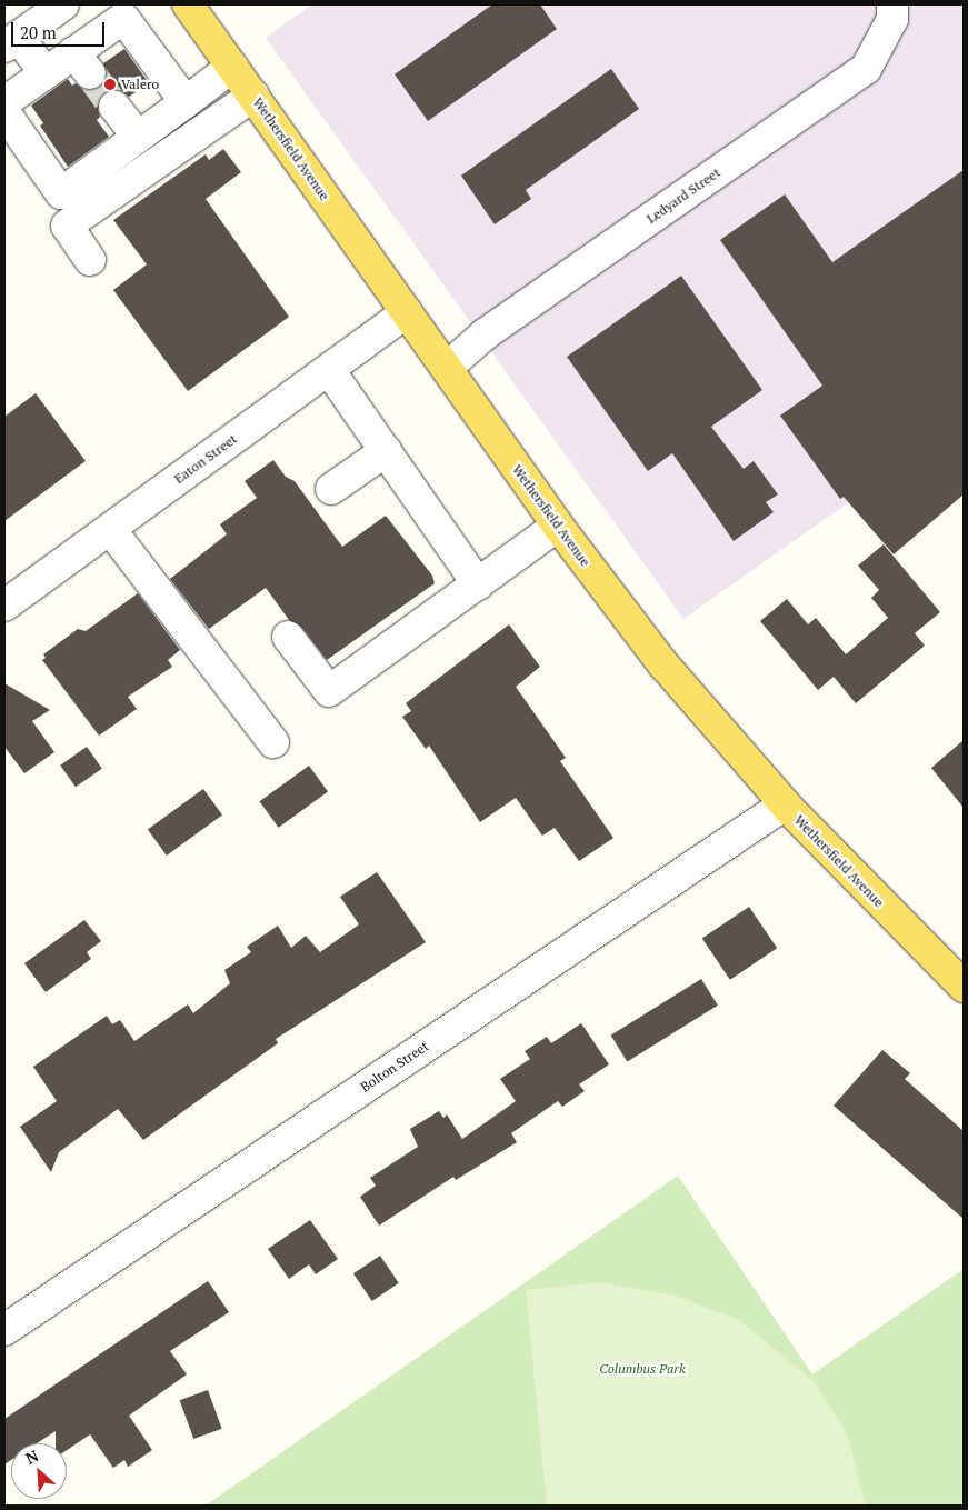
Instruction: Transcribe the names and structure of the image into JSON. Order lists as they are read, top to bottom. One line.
{"streets":{"main road":["Wethersfield Avenue"],"street":["Ledyard Street","Eaton Street","Bolton Street"]},"crossings":[["Wethersfield Avenue","Ledyard Street"],["Wethersfield Avenue","Eaton Street"],["Wethersfield Avenue","Bolton Street"]],"parks":["Columbus Park"],"places":["Valero"],"scale_bar":"20 m","north":"top left"}
